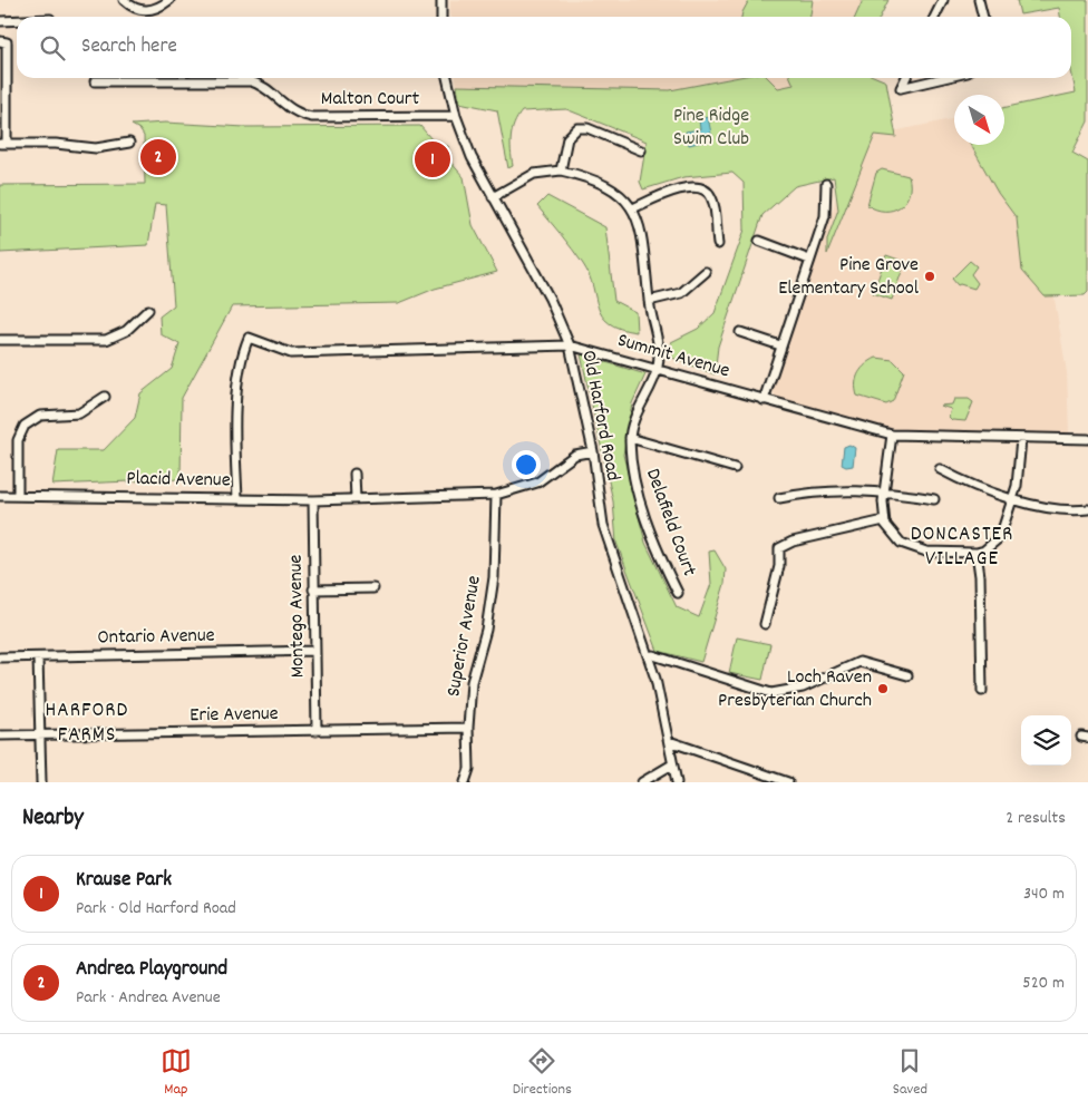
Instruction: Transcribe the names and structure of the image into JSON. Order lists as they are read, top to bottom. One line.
{"streets":{"street":["Malton Court","Summit Avenue","Old Harford Road","Placid Avenue","Delafield Court","Montego Avenue","Superior Avenue","Ontario Avenue","Erie Avenue"]},"crossings":[["Malton Court","Old Harford Road"],["Summit Avenue","Old Harford Road"],["Summit Avenue","Placid Avenue"],["Summit Avenue","Delafield Court"],["Old Harford Road","Placid Avenue"],["Placid Avenue","Montego Avenue"],["Placid Avenue","Superior Avenue"],["Montego Avenue","Ontario Avenue"],["Montego Avenue","Erie Avenue"],["Superior Avenue","Erie Avenue"]],"districts":["DONCASTER VILLAGE","HARFORD FARMS"],"parks":["Pine Ridge Swim Club"],"places":["Pine Grove Elementary School","Loch Raven Presbyterian Church"],"north":"bottom right","page":{"search":"Search here","pins":["2","1"],"heading":["Nearby","2 results"],"list":[{"mark":"1","name":"Krause Park","note":"Park · Old Harford Road","value":"340 m"},{"mark":"2","name":"Andrea Playground","note":"Park · Andrea Avenue","value":"520 m"}],"nav":["Map","Directions","Saved"]}}
